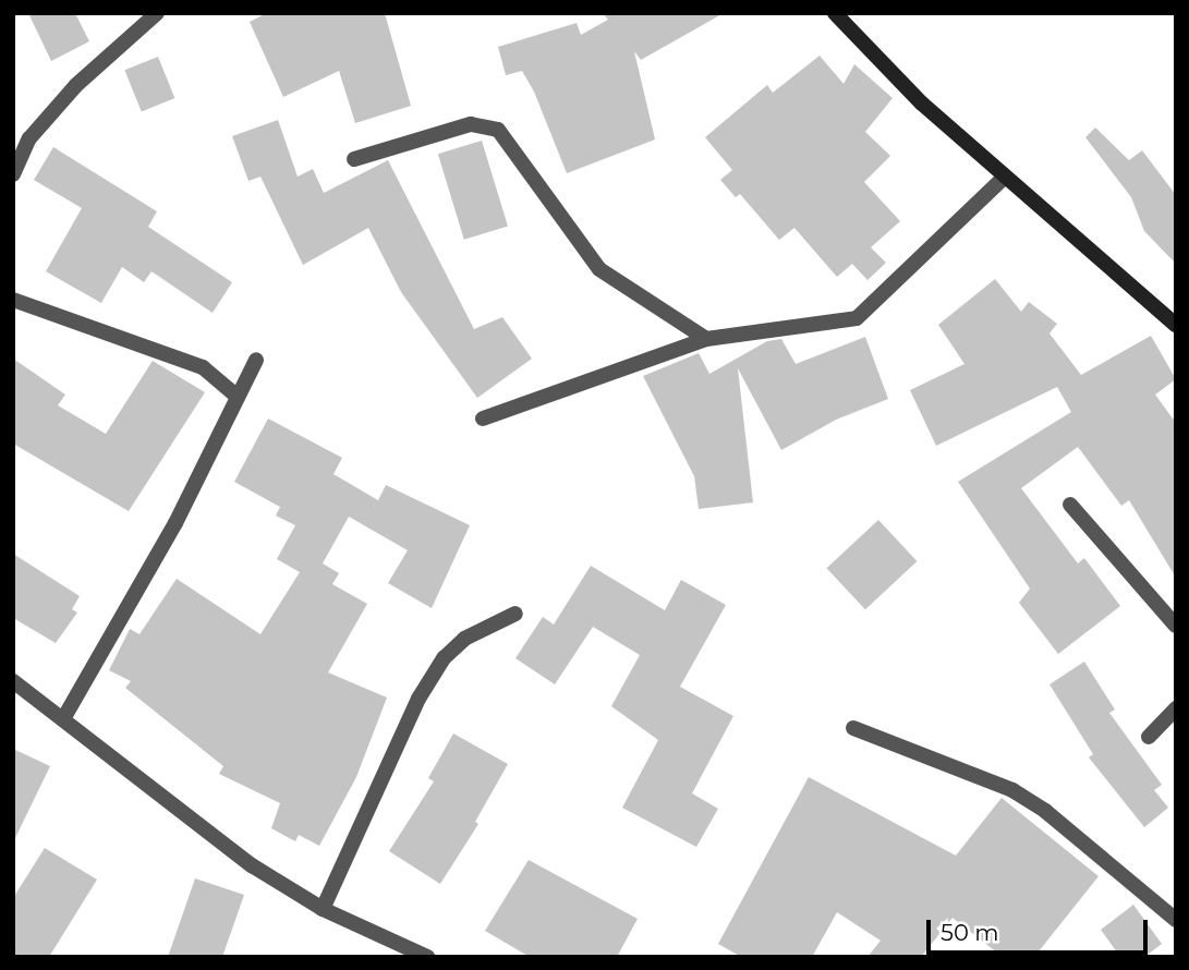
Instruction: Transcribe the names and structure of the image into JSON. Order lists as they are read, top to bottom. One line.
{"scale_bar":"50 m"}
